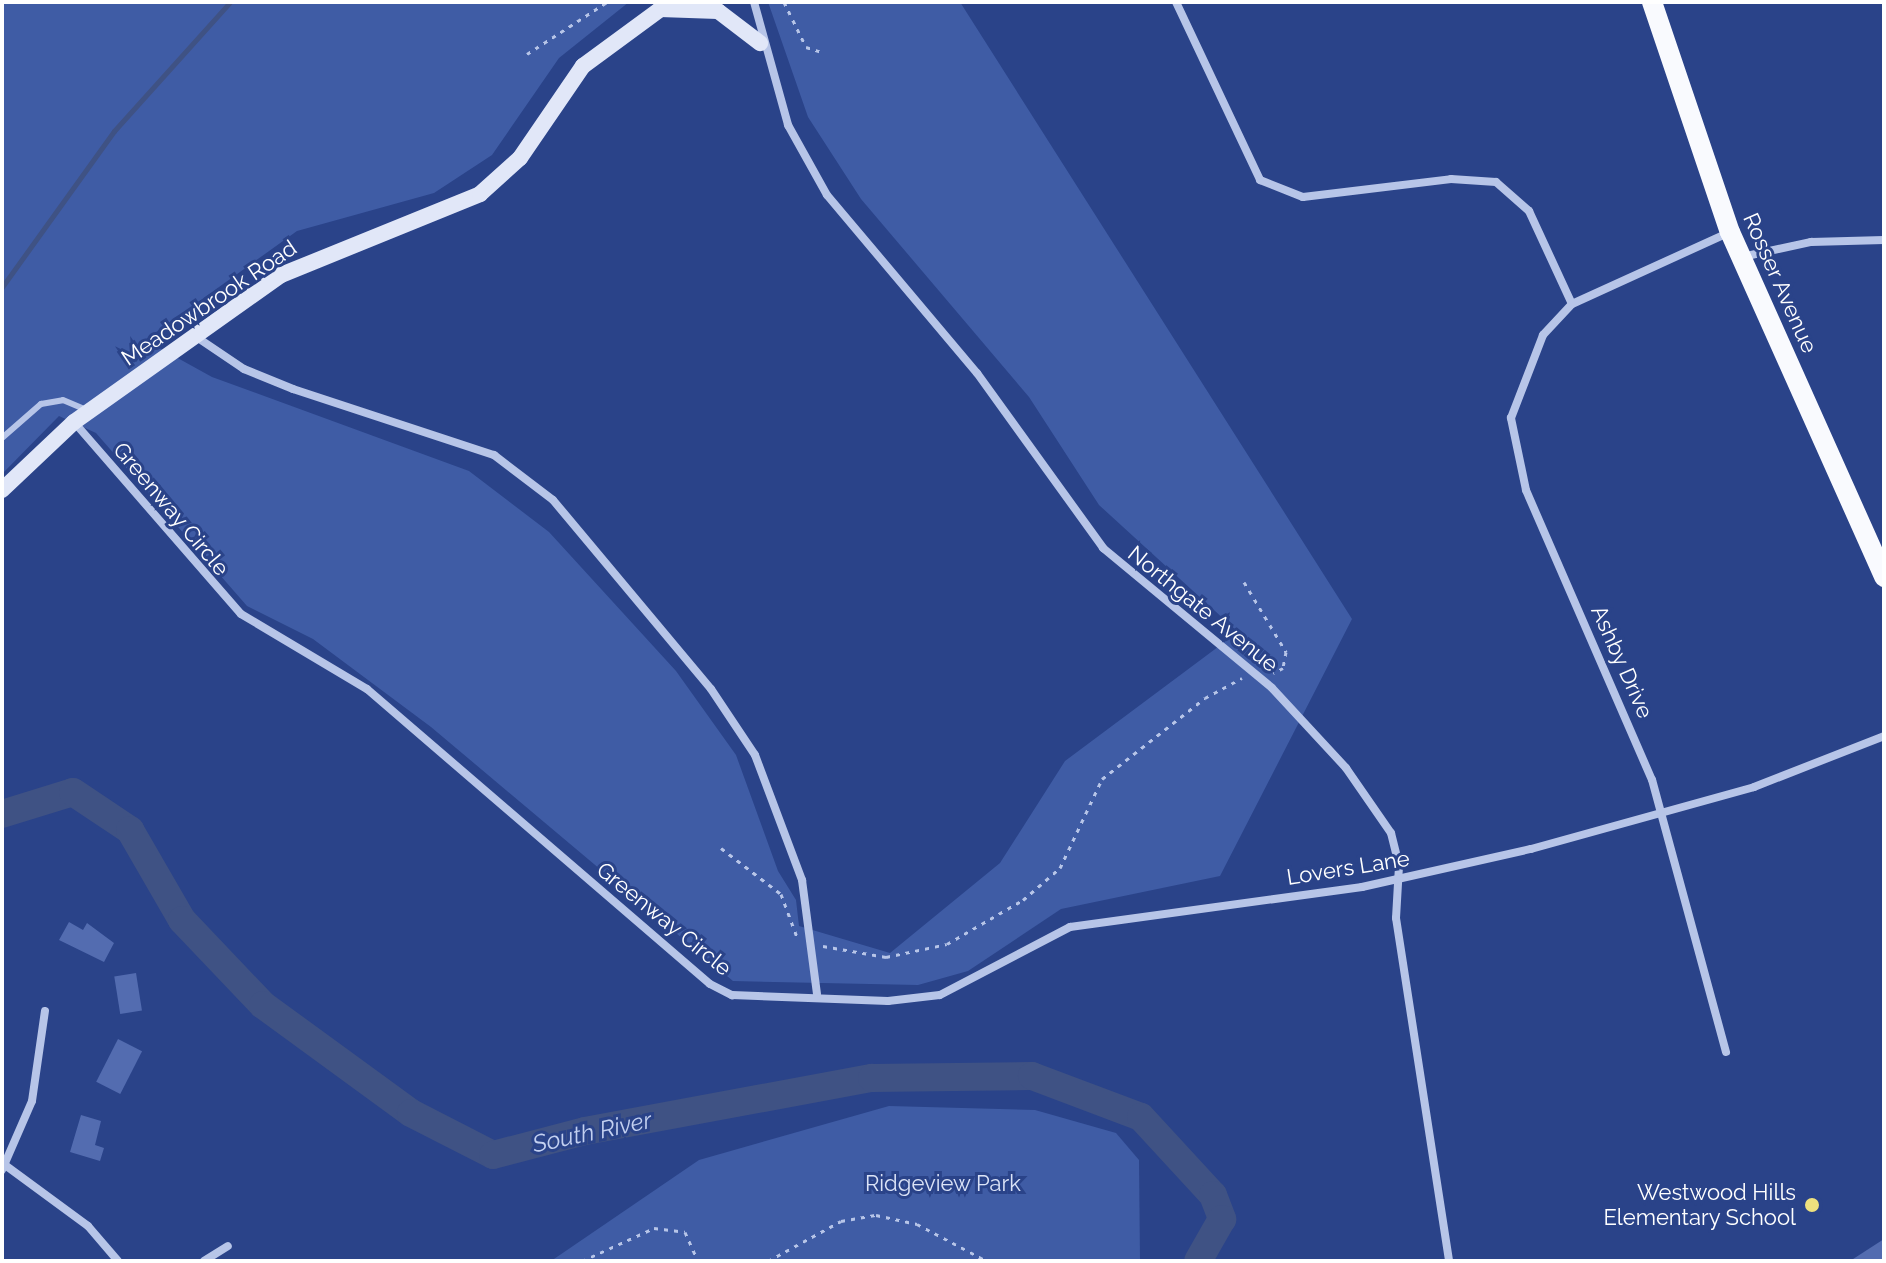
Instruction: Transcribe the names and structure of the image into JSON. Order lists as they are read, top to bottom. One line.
{"streets":{"main road":["Rosser Avenue"],"street":["Meadowbrook Road","Greenway Circle","Northgate Avenue","Ashby Drive","Lovers Lane"]},"crossings":[["Meadowbrook Road","Greenway Circle"],["Greenway Circle","Lovers Lane"],["Northgate Avenue","Lovers Lane"],["Ashby Drive","Lovers Lane"]],"water":["South River"],"parks":["Ridgeview Park"],"places":["Westwood Hills Elementary School"]}
